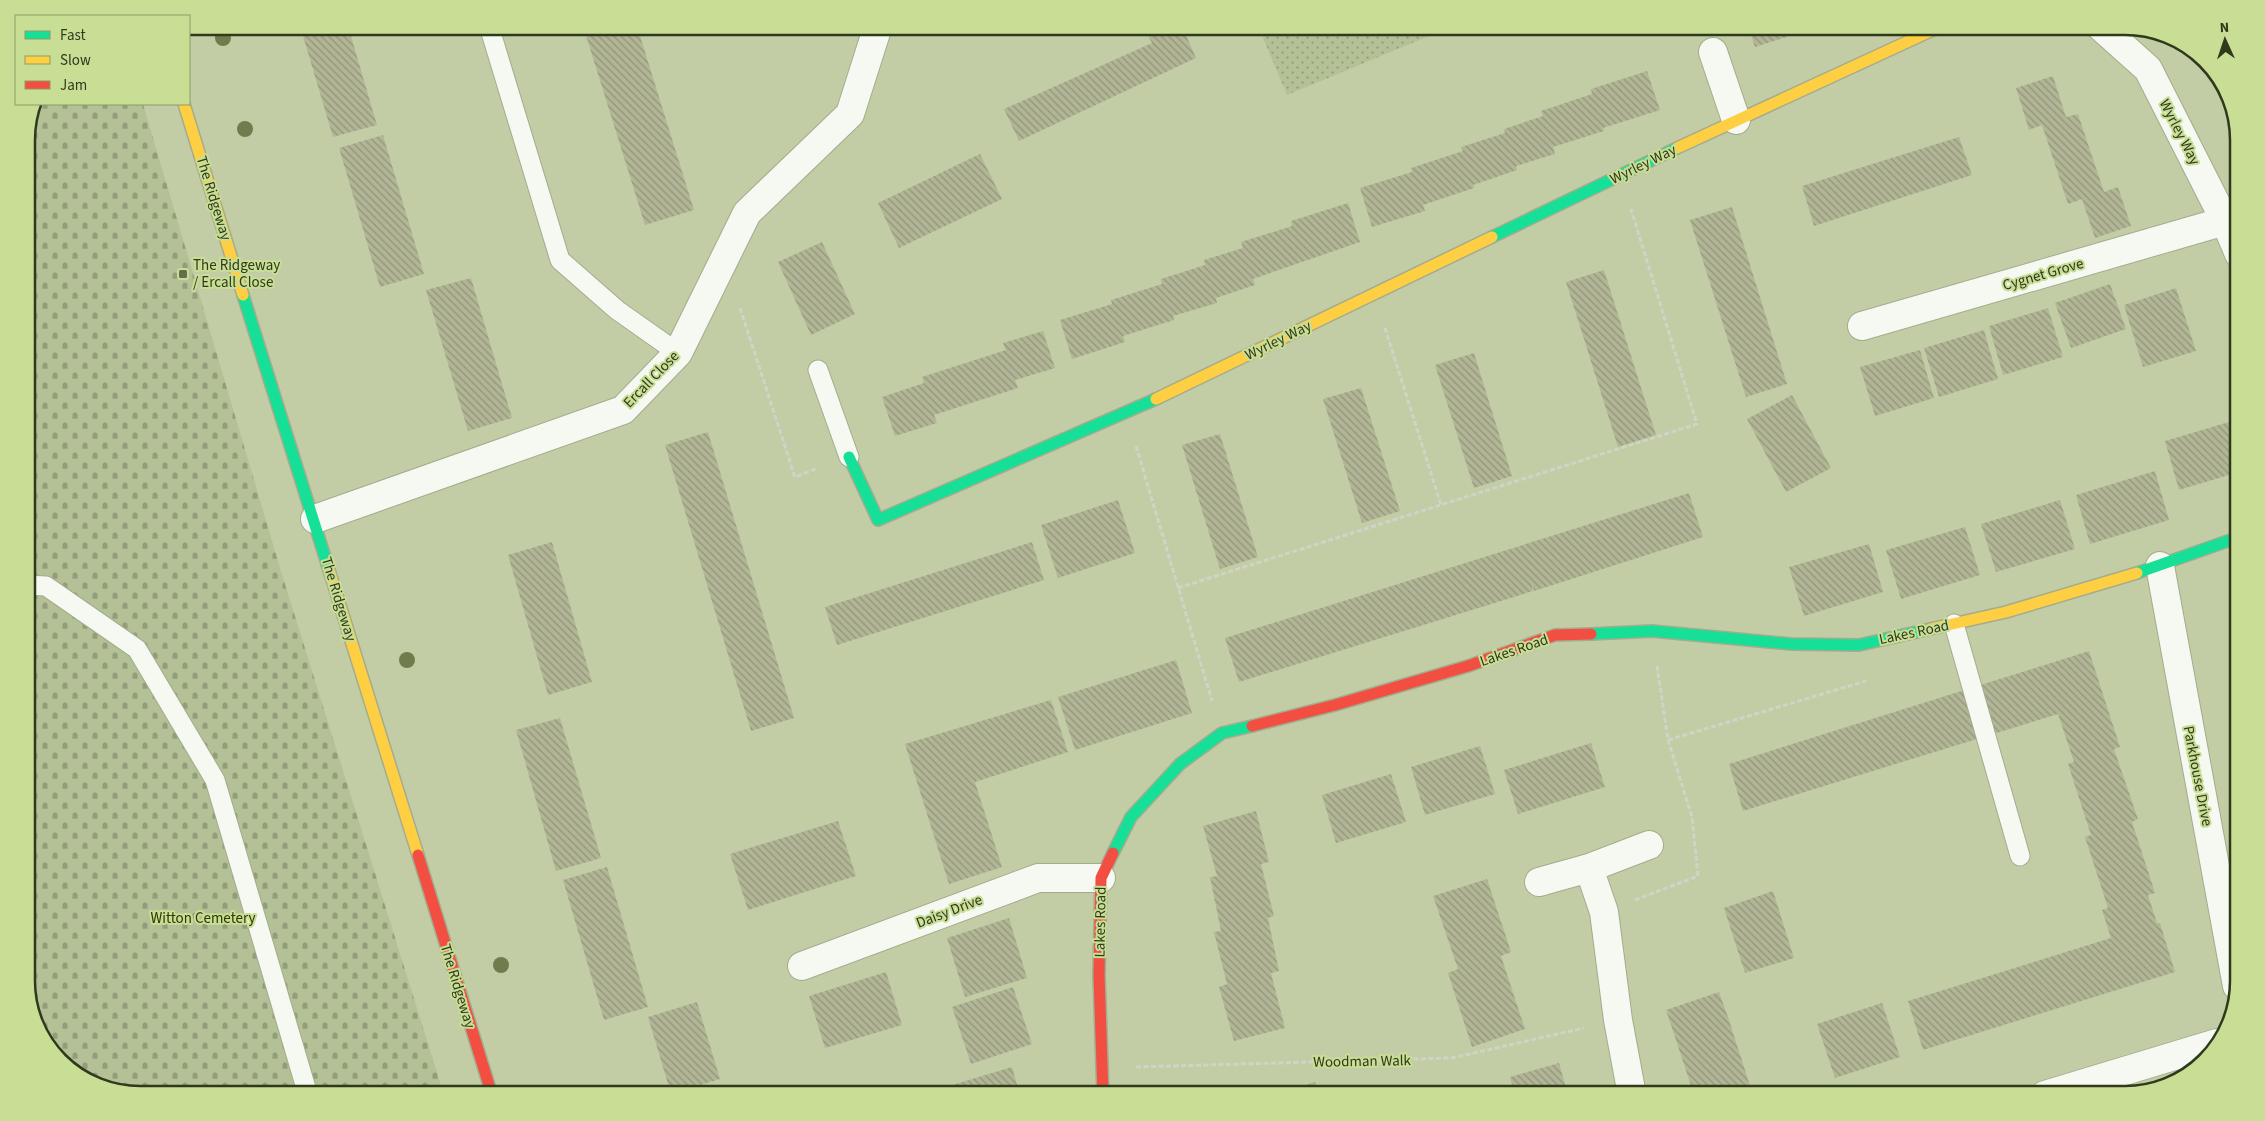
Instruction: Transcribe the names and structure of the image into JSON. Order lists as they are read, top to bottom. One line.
{"streets":{"street":["Wyrley Way","The Ridgeway","Cygnet Grove","Ercall Close","Lakes Road","Parkhouse Drive","Daisy Drive"],"path":["Woodman Walk"]},"crossings":[["Wyrley Way","Cygnet Grove"],["The Ridgeway","Ercall Close"],["Lakes Road","Parkhouse Drive"],["Lakes Road","Daisy Drive"],["Lakes Road","Woodman Walk"]],"parks":["Witton Cemetery"],"places":{"transit":["The Ridgeway / Ercall Close"]},"legend":["Fast","Slow","Jam"],"north":"top"}
